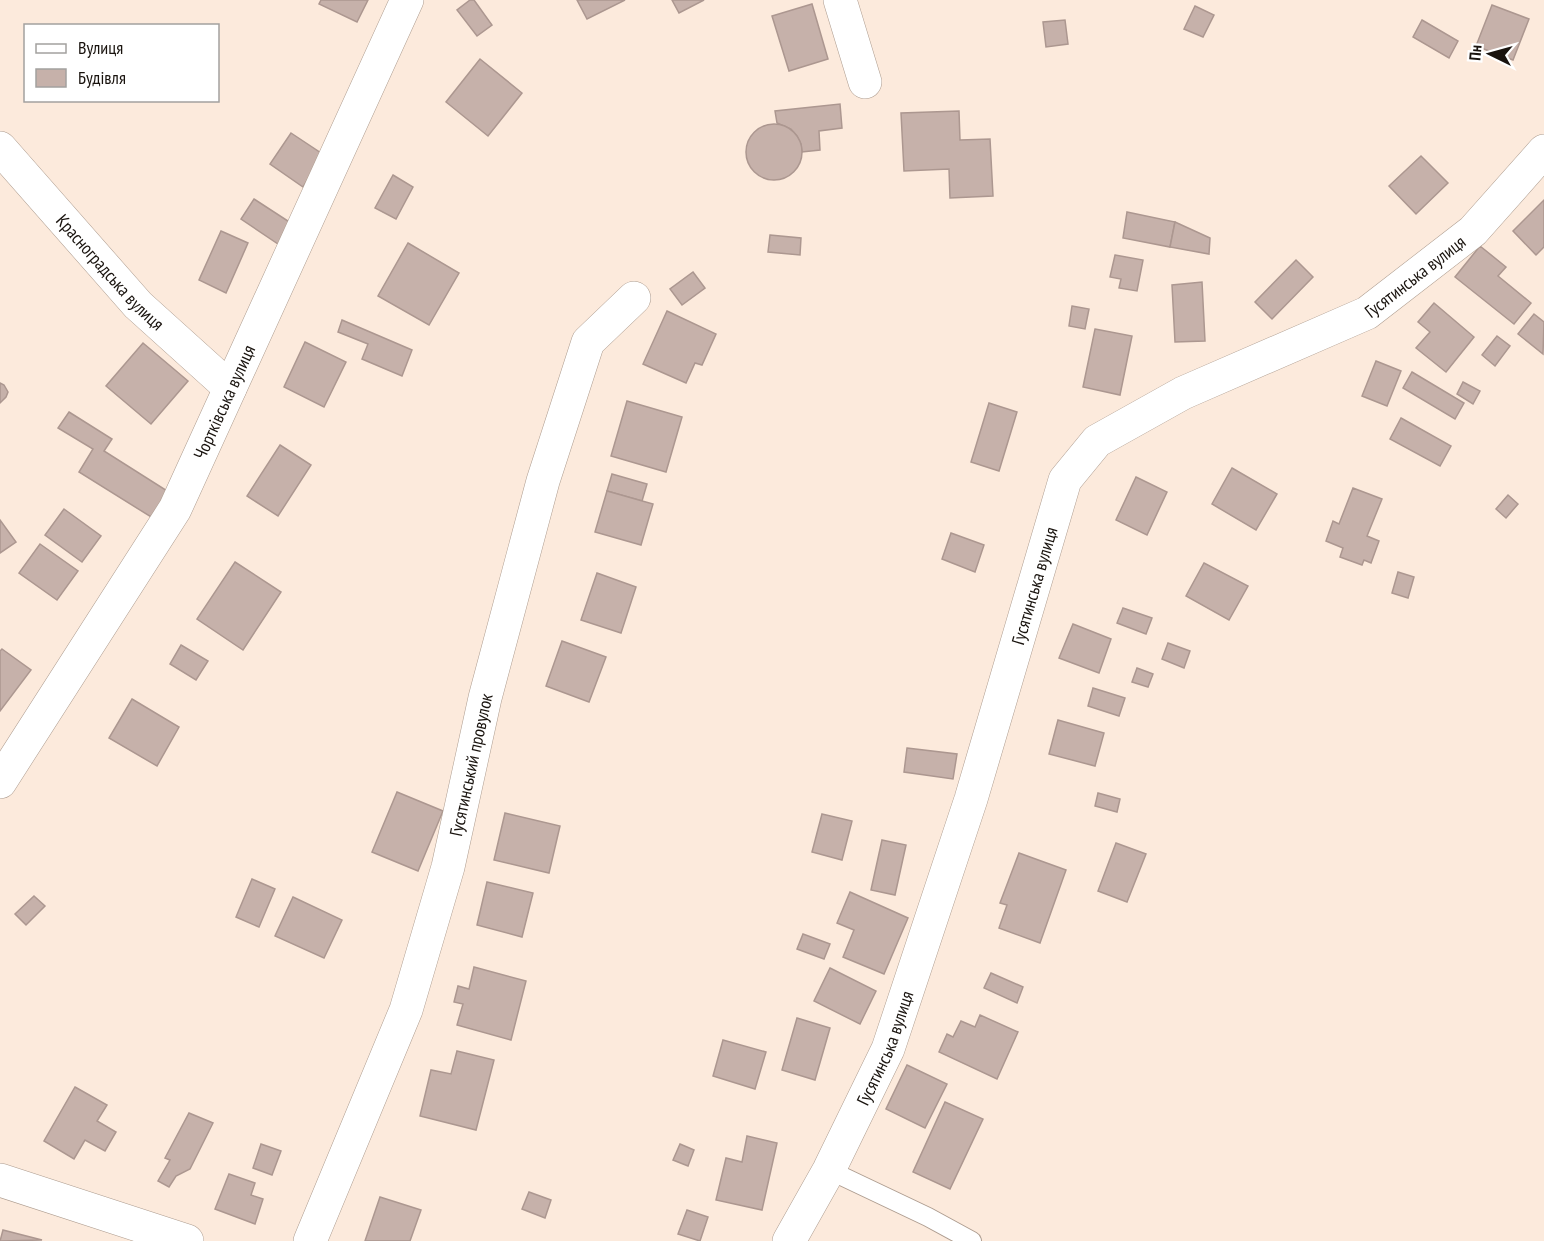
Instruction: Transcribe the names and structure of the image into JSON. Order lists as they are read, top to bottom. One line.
{"streets":{"street":["Красноградська вулиця","Гусятинська вулиця","Чортківська вулиця","Гусятинський провулок"]},"crossings":[["Красноградська вулиця","Чортківська вулиця"]],"legend":["Вулиця","Будівля"],"north":"left"}
